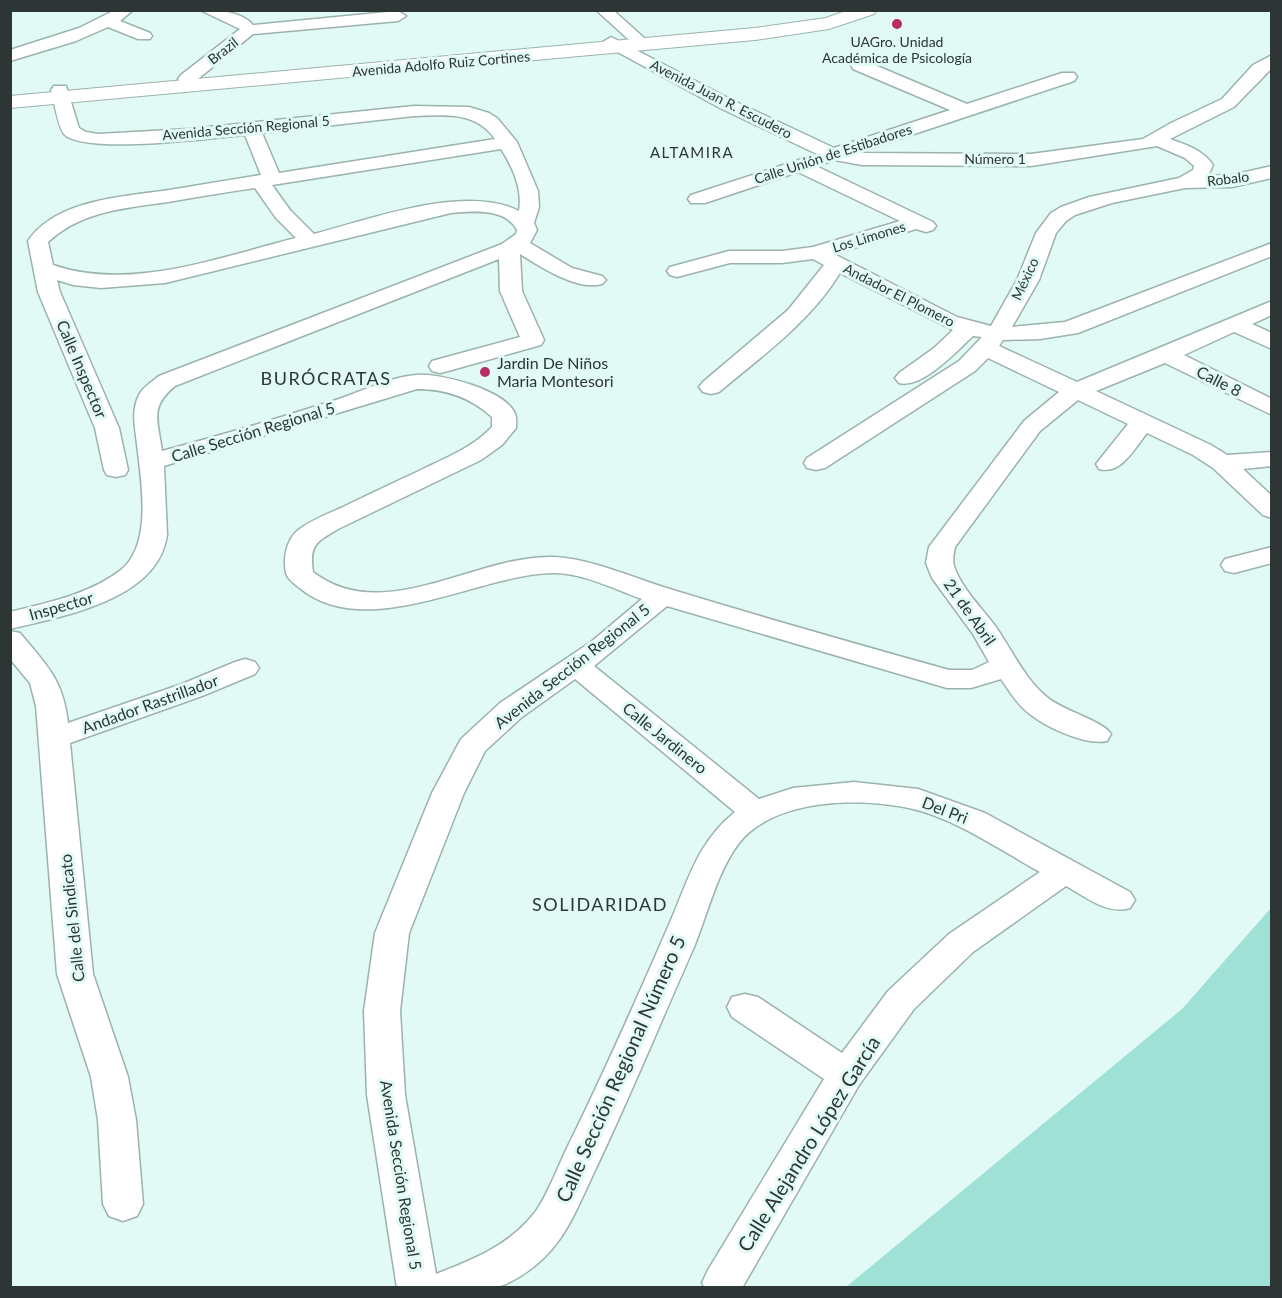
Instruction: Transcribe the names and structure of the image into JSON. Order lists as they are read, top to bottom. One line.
{"streets":{"main road":["Avenida Adolfo Ruiz Cortines"],"street":["Brazil","Avenida Juan R. Escudero","Avenida Sección Regional 5","Calle Unión de Estibadores","Número 1","Robalo","Los Limones","México","Andador El Plomero","Calle Inspector","Calle 8","Calle Sección Regional 5","Inspector","21 de Abril","Andador Rastrillador","Calle Jardinero","Del Pri","Calle del Sindicato","Calle Sección Regional Número 5","Calle Alejandro López García"]},"crossings":[["Brazil","Avenida Adolfo Ruiz Cortines"],["Avenida Adolfo Ruiz Cortines","Avenida Juan R. Escudero"],["Avenida Adolfo Ruiz Cortines","Avenida Sección Regional 5"],["Avenida Juan R. Escudero","Calle Unión de Estibadores"],["Avenida Juan R. Escudero","Número 1"],["Avenida Sección Regional 5","Calle Sección Regional 5"],["Avenida Sección Regional 5","21 de Abril"],["Avenida Sección Regional 5","Calle Jardinero"],["Calle Unión de Estibadores","Número 1"],["Calle Unión de Estibadores","Los Limones"],["Robalo","México"],["Los Limones","Andador El Plomero"],["México","Andador El Plomero"],["Andador El Plomero","21 de Abril"],["Calle 8","21 de Abril"],["Calle Sección Regional 5","Inspector"],["Calle Sección Regional 5","21 de Abril"],["Andador Rastrillador","Calle del Sindicato"],["Calle Jardinero","Del Pri"],["Calle Jardinero","Calle Sección Regional Número 5"],["Del Pri","Calle Sección Regional Número 5"],["Del Pri","Calle Alejandro López García"]],"districts":["ALTAMIRA","BURÓCRATAS","SOLIDARIDAD"],"places":["UAGro. Unidad Académica de Psicología","Jardin De Niños Maria Montesori"]}
